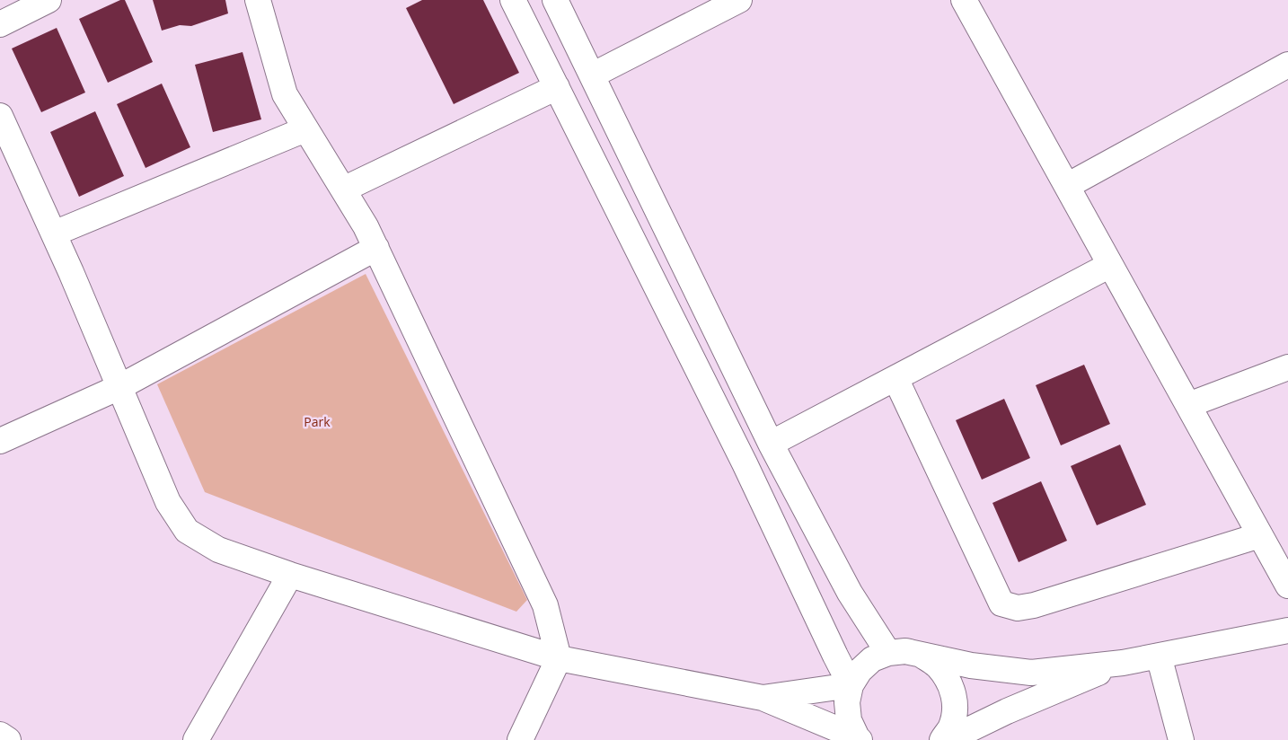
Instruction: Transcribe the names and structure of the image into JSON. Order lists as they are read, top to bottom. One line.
{"parks":["Park"]}
